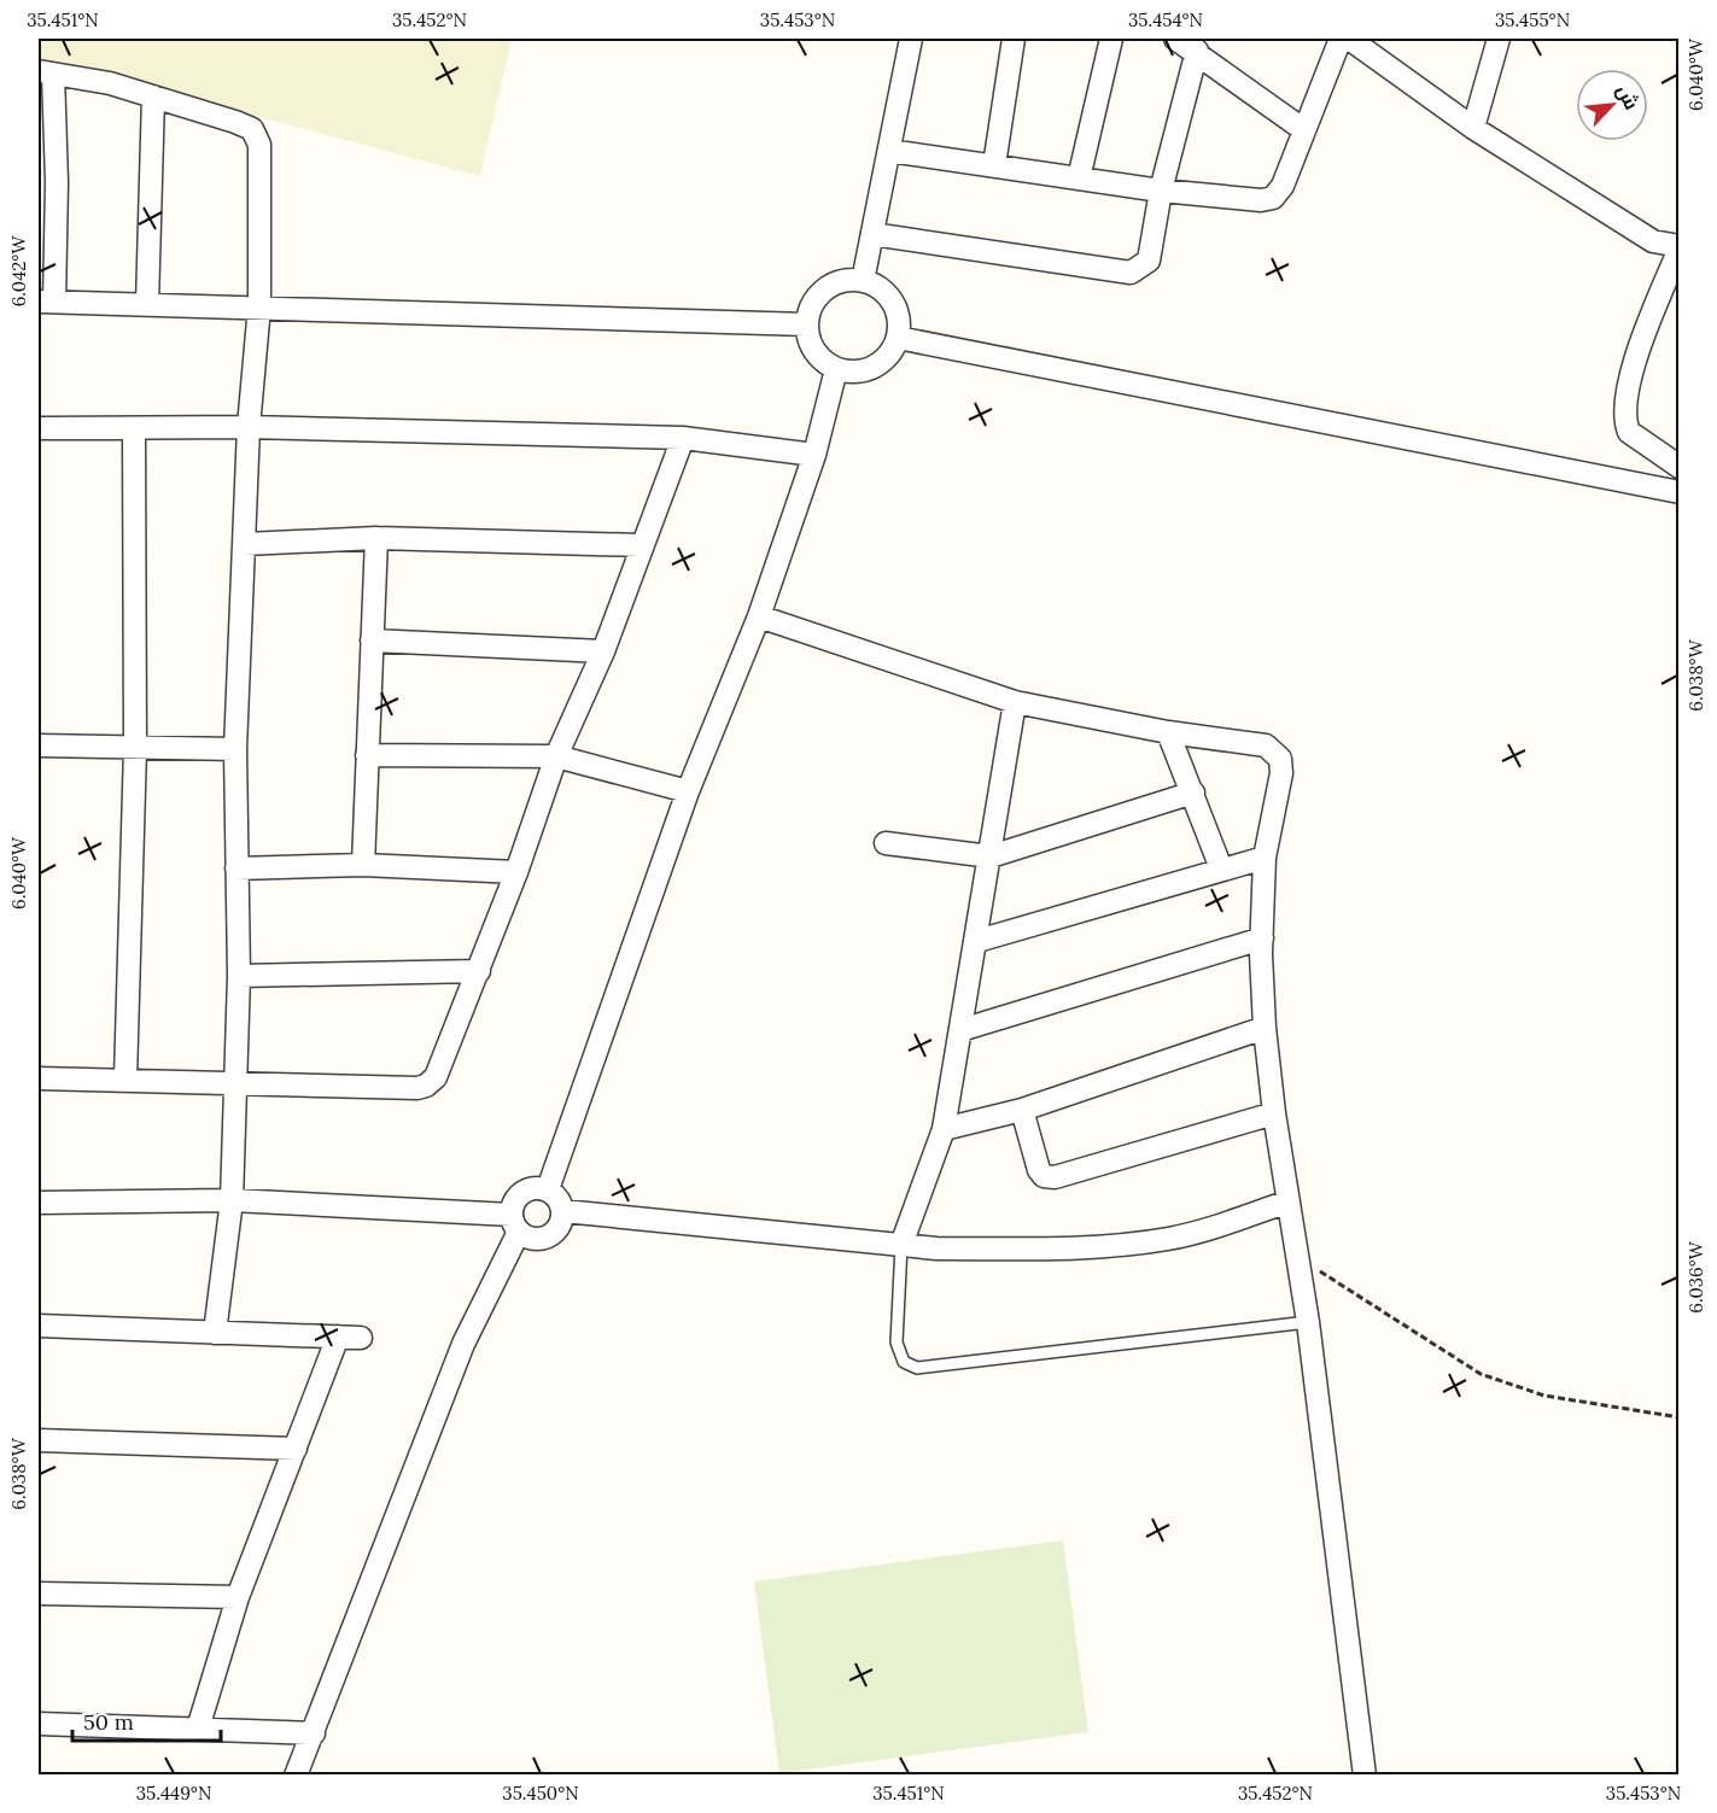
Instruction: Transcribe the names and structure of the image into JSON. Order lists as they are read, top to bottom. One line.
{"scale_bar":"50 m","north":"top right","coordinates":["35.451°N","35.452°N","35.453°N","35.454°N","35.455°N","6.040°W","6.042°W","6.038°W","6.036°W","35.449°N","35.450°N"]}
